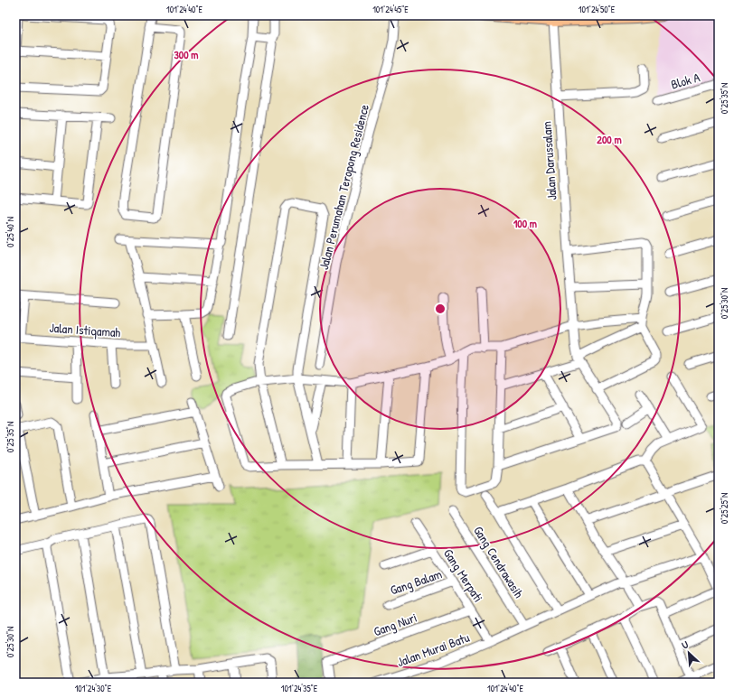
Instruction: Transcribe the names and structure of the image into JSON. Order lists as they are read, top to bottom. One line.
{"streets":{"street":["Blok A","Jalan Darussalam","Jalan Perumahan Teropong Residence","Jalan Istiqamah","Gang Cendrawasih","Gang Merpati","Gang Balam","Gang Nuri","Jalan Murai Batu"]},"crossings":[["Gang Cendrawasih","Jalan Murai Batu"],["Gang Merpati","Gang Balam"],["Gang Merpati","Gang Nuri"],["Gang Merpati","Jalan Murai Batu"]],"north":"top left","coordinates":["101°24'40\"E","101°24'45\"E","101°24'50\"E","0°25'35\"N","0°25'40\"N","0°25'30\"N","0°25'25\"N","101°24'30\"E","101°24'35\"E"],"rings":["300 m","200 m","100 m"]}
